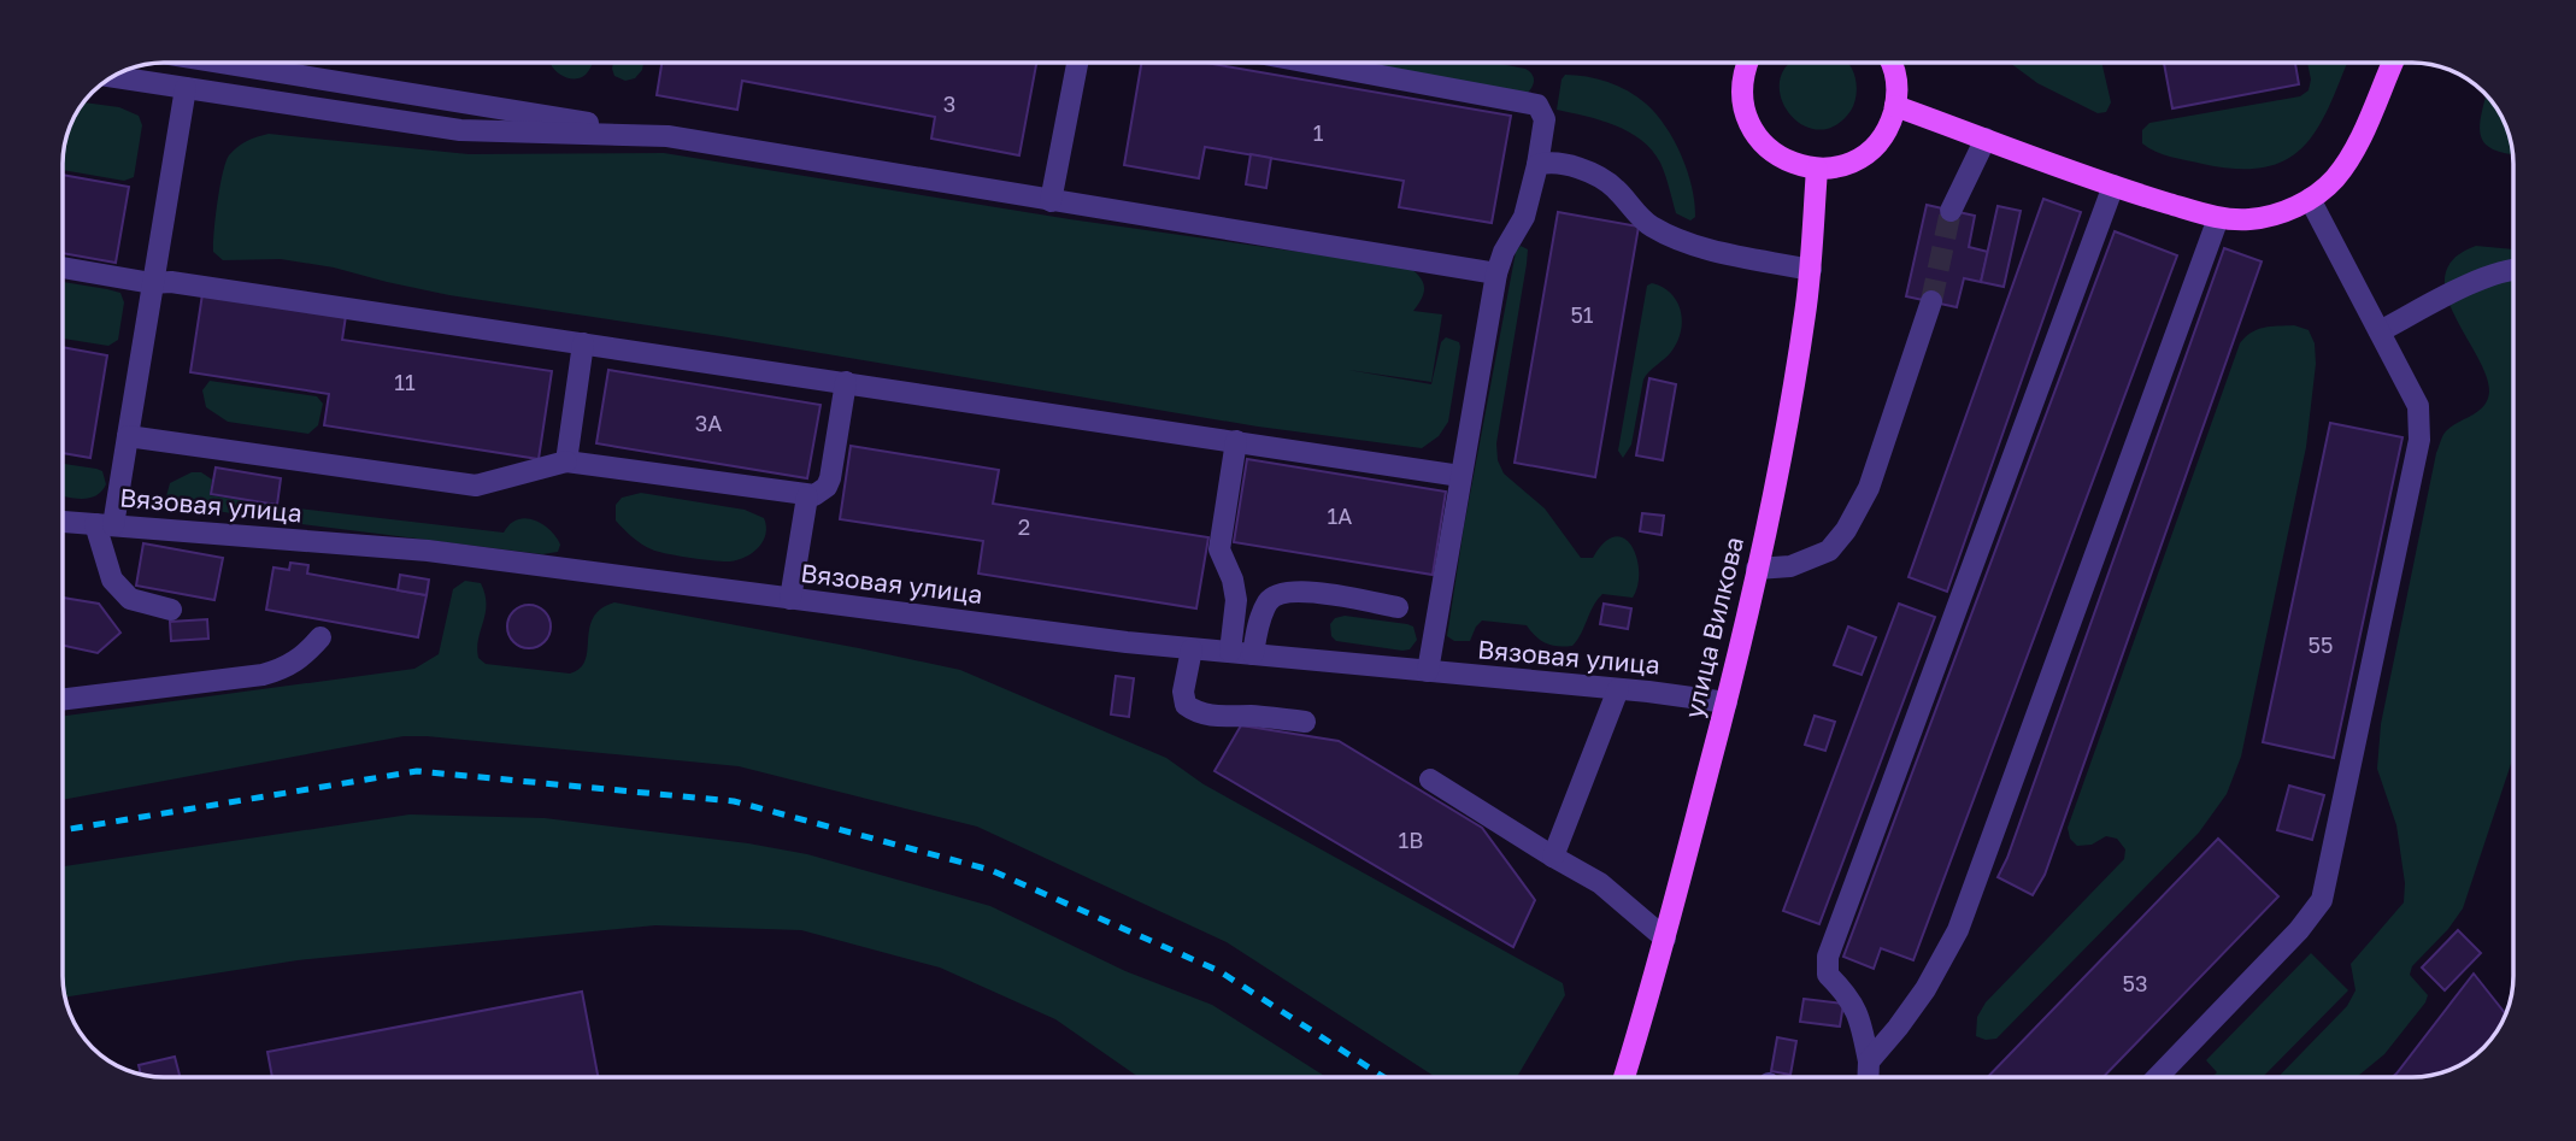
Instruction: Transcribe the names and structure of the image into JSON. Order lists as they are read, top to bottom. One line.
{"streets":{"main road":["улица Вилкова"],"street":["Вязовая улица"]},"crossings":[["Вязовая улица","улица Вилкова"]],"house_numbers":["3","1","51","11","3А","1А","2","55","1В","53"]}
